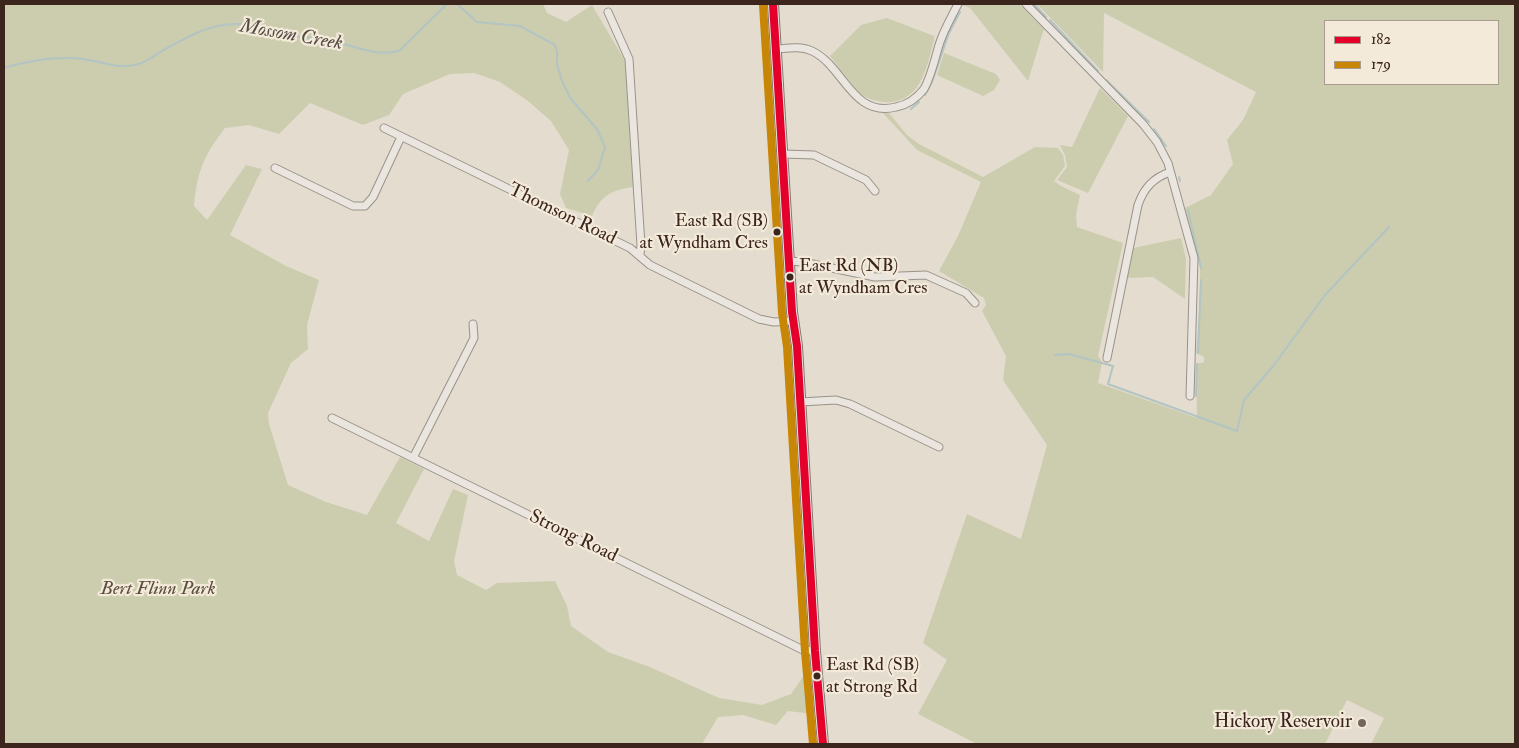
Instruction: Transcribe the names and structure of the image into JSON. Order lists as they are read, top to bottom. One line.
{"streets":{"street":["Thomson Road","Strong Road"]},"water":["Mossom Creek"],"parks":["Bert Flinn Park"],"places":["East Rd (SB) at Wyndham Cres","East Rd (NB) at Wyndham Cres","East Rd (SB) at Strong Rd","Hickory Reservoir"],"lines":["transit line 182","transit line 179"],"legend":["182","179"]}
